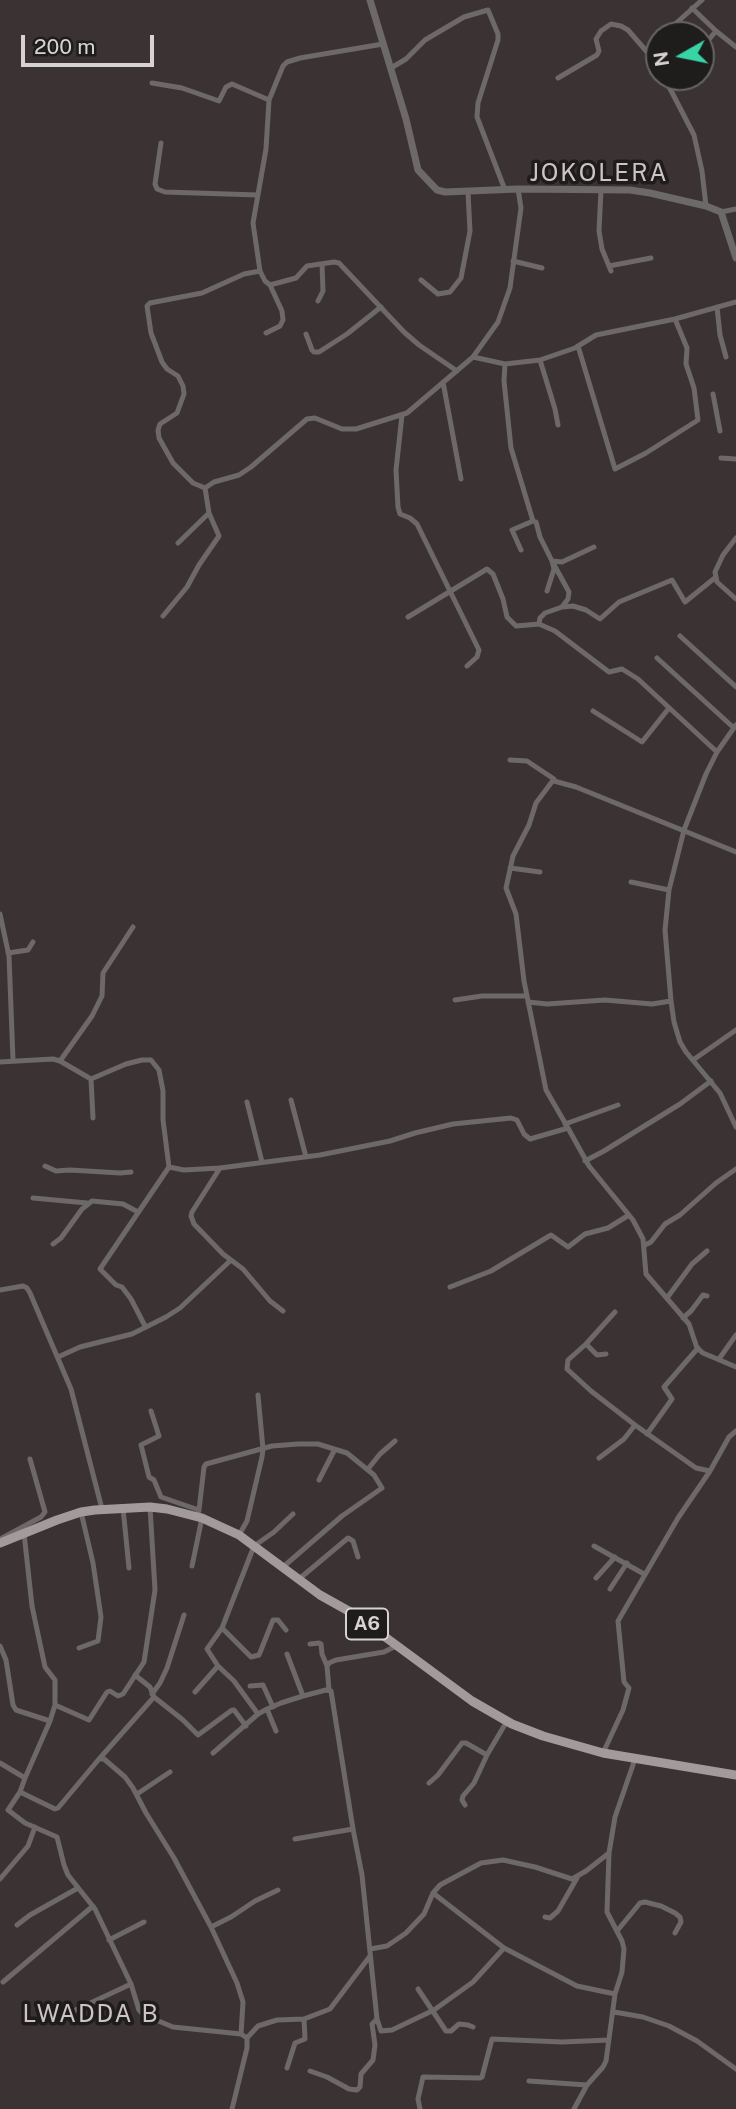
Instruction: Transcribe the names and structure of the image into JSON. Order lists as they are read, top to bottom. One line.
{"streets":{"main road":["A6"]},"districts":["JOKOLERA","LWADDA B"],"scale_bar":"200 m","north":"left"}
